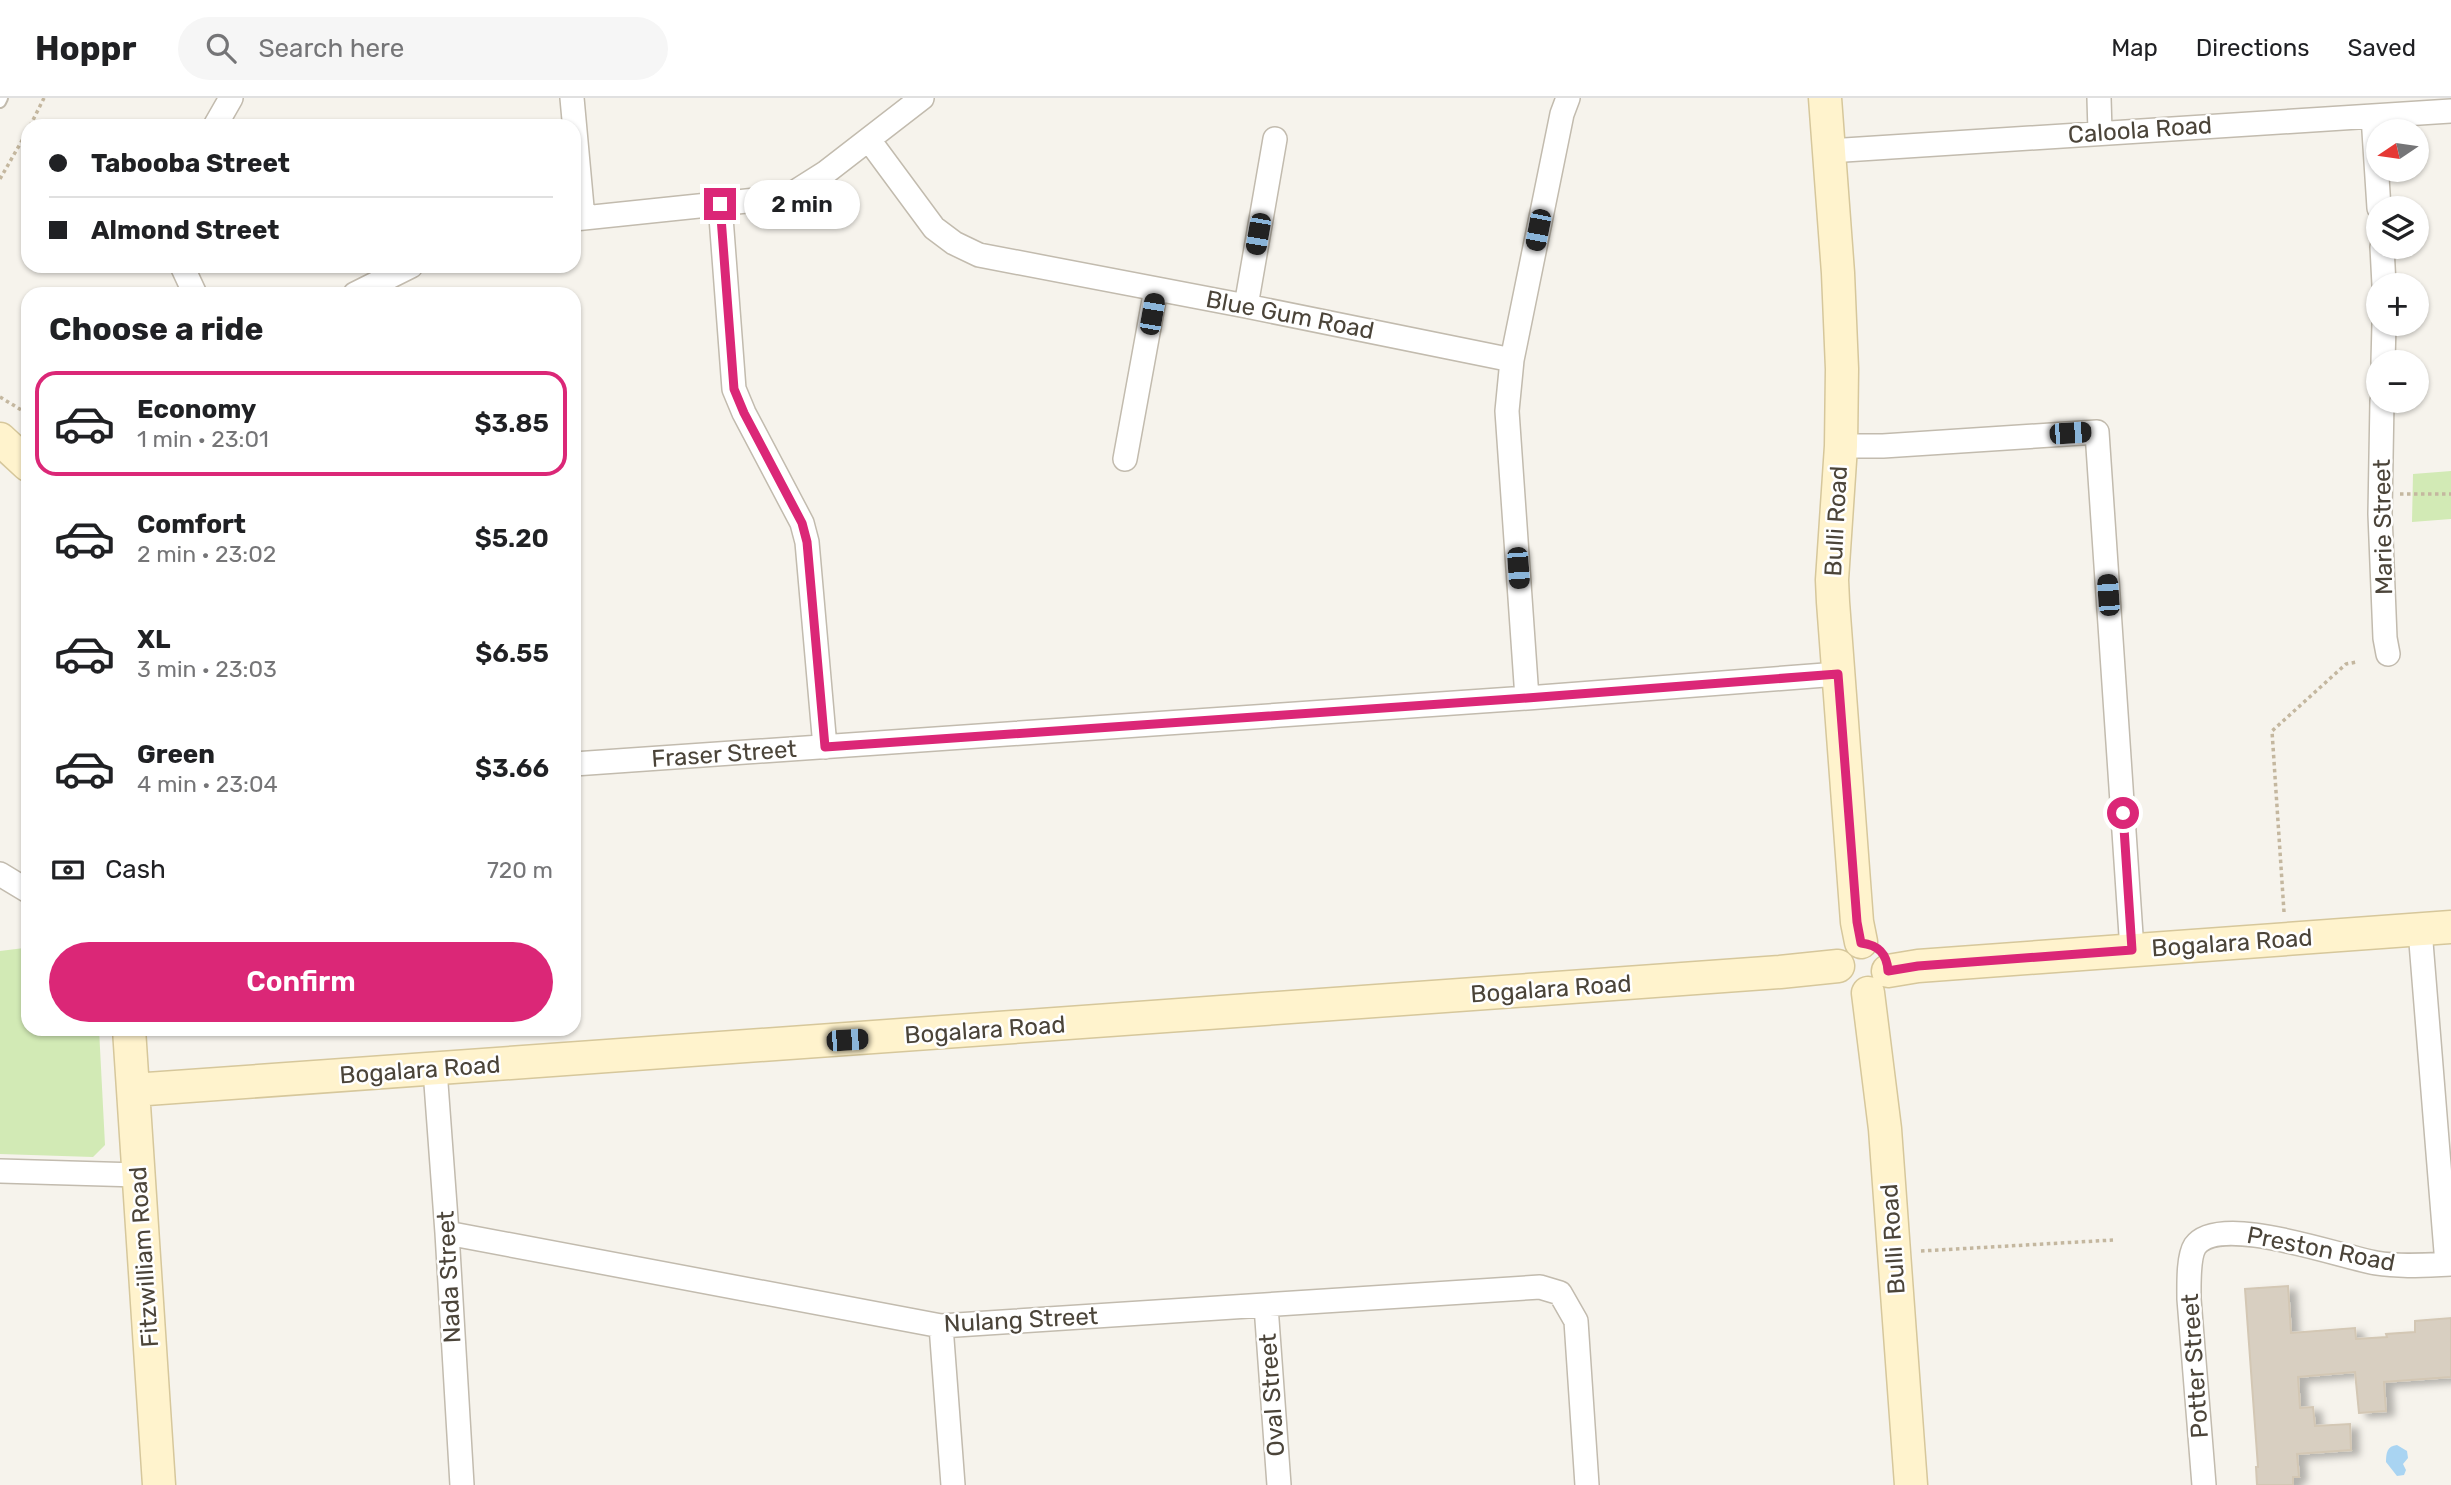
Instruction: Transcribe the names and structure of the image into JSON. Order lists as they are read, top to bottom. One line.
{"streets":{"street":["Caloola Road","Blue Gum Road","Bulli Road","Marie Street","Fraser Street","Bogalara Road","Preston Road","Fitzwilliam Road","Nada Street","Nulang Street","Potter Street","Oval Street"]},"crossings":[["Caloola Road","Bulli Road"],["Bulli Road","Fraser Street"],["Bulli Road","Bogalara Road"],["Bogalara Road","Fitzwilliam Road"],["Bogalara Road","Nada Street"],["Preston Road","Potter Street"],["Nada Street","Nulang Street"],["Nulang Street","Oval Street"]],"north":"left","page":{"header":"Hoppr","search":"Search here","nav":["Map","Directions","Saved"],"map_buttons":["+","−"],"banner":["Tabooba Street","Almond Street"],"bubble":"2 min","heading":"Choose a ride","list":[{"name":"Economy","note":"1 min · 23:01","value":"$3.85"},{"name":"Comfort","note":"2 min · 23:02","value":"$5.20"},{"name":"XL","note":"3 min · 23:03","value":"$6.55"},{"name":"Green","note":"4 min · 23:04","value":"$3.66"}],"pay":["Cash","720 m"],"buttons":"Confirm"}}
